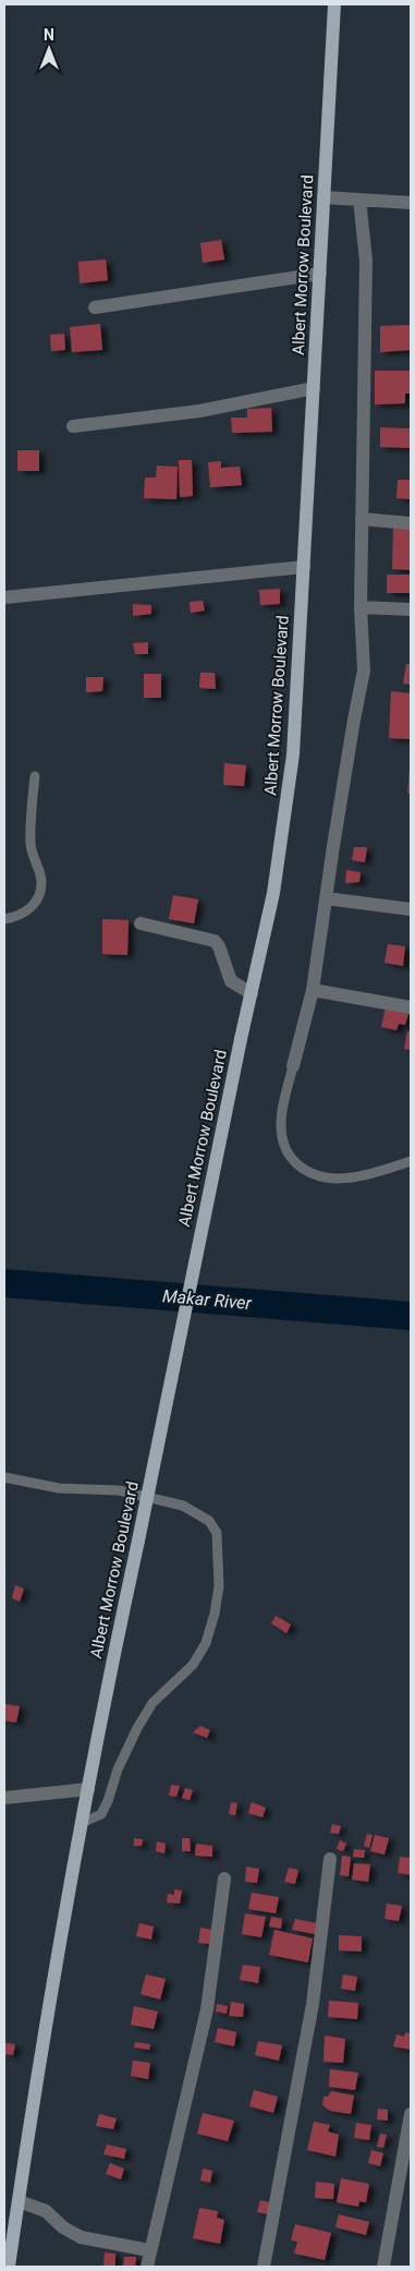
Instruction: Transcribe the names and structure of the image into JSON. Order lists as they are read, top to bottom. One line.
{"streets":{"main road":["Albert Morrow Boulevard"]},"water":["Makar River"],"north":"top"}
